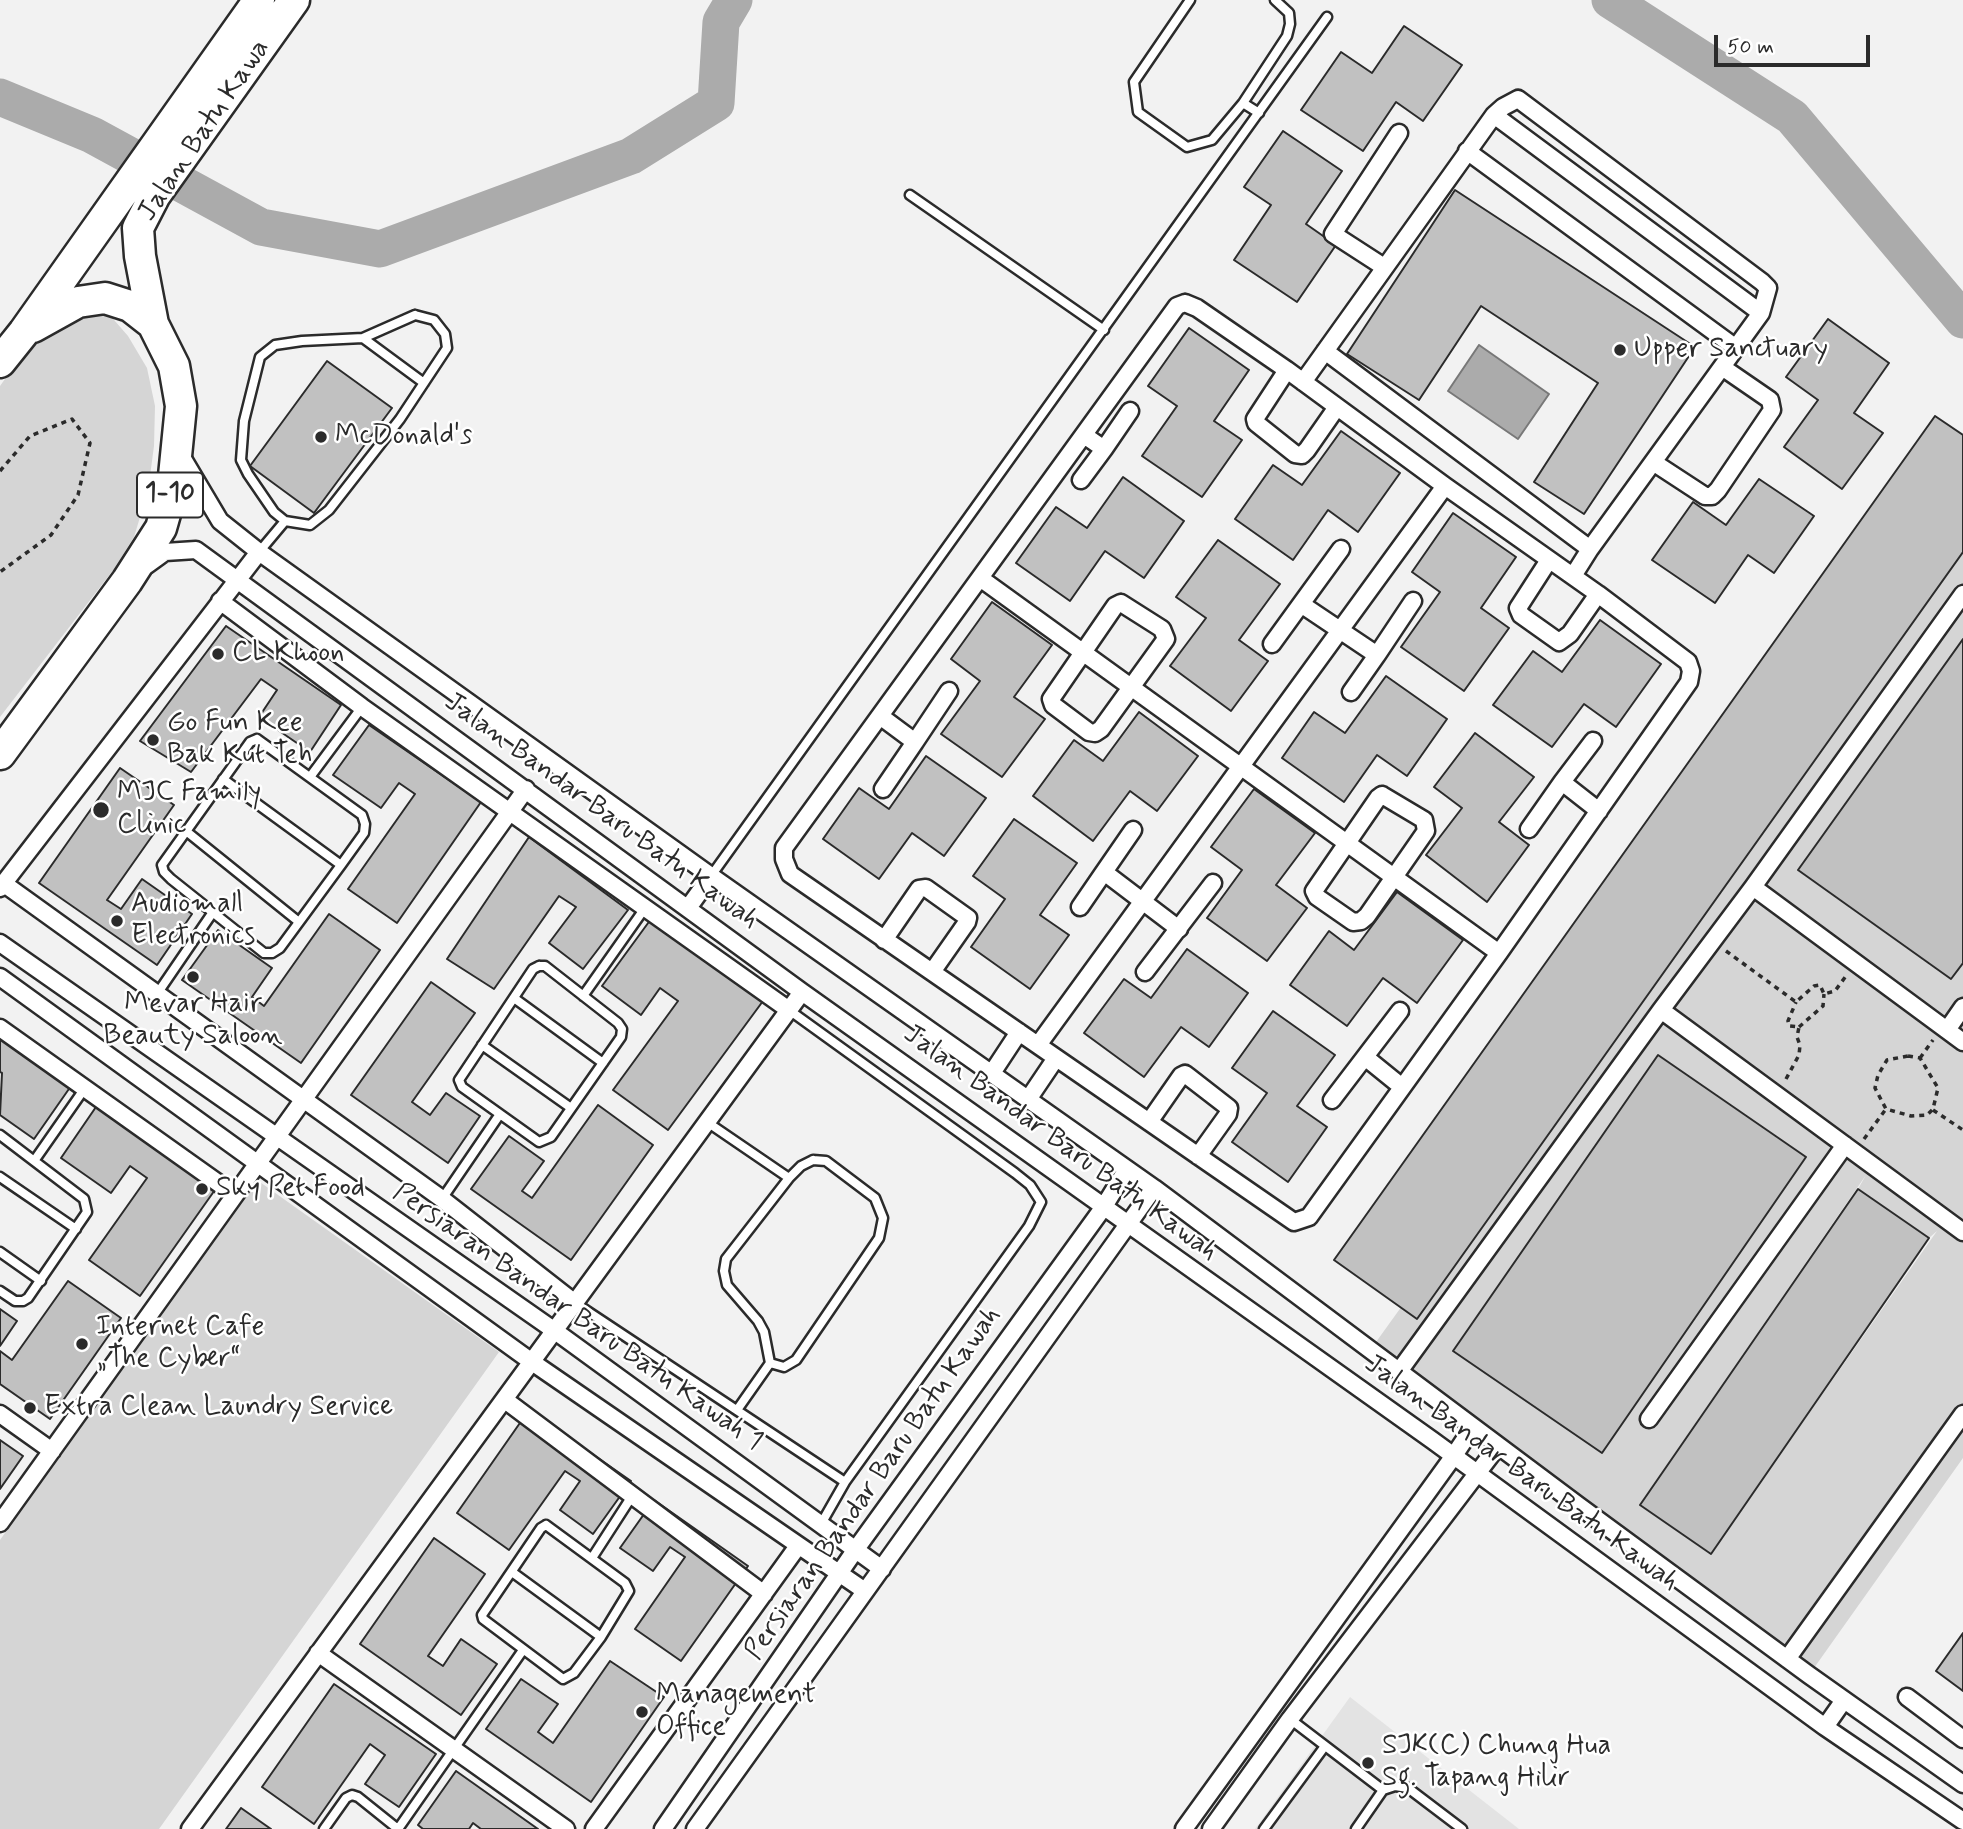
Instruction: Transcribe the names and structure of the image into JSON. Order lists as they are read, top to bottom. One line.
{"streets":{"highway":["Jalan Batu Kawa","1-10"],"street":["Jalan Bandar Baru Batu Kawah","Persiaran Bandar Baru Batu Kawah 1","Persiaran Bandar Baru Batu Kawah"]},"crossings":[["Jalan Batu Kawa","Jalan Bandar Baru Batu Kawah"],["Jalan Bandar Baru Batu Kawah","Persiaran Bandar Baru Batu Kawah"],["Persiaran Bandar Baru Batu Kawah 1","Persiaran Bandar Baru Batu Kawah"]],"places":["Upper Sanctuary","McDonald's","CL Khoon","Go Fun Kee Bak Kut Teh","MJC Family Clinic","Audiomall Electronics","Mevar Hair Beauty Saloon","Sky Pet Food","Internet Cafe „The Cyber“","Extra Clean Laundry Service","Management Office","SJK(C) Chung Hua Sg. Tapang Hilir"],"scale_bar":"50 m"}
